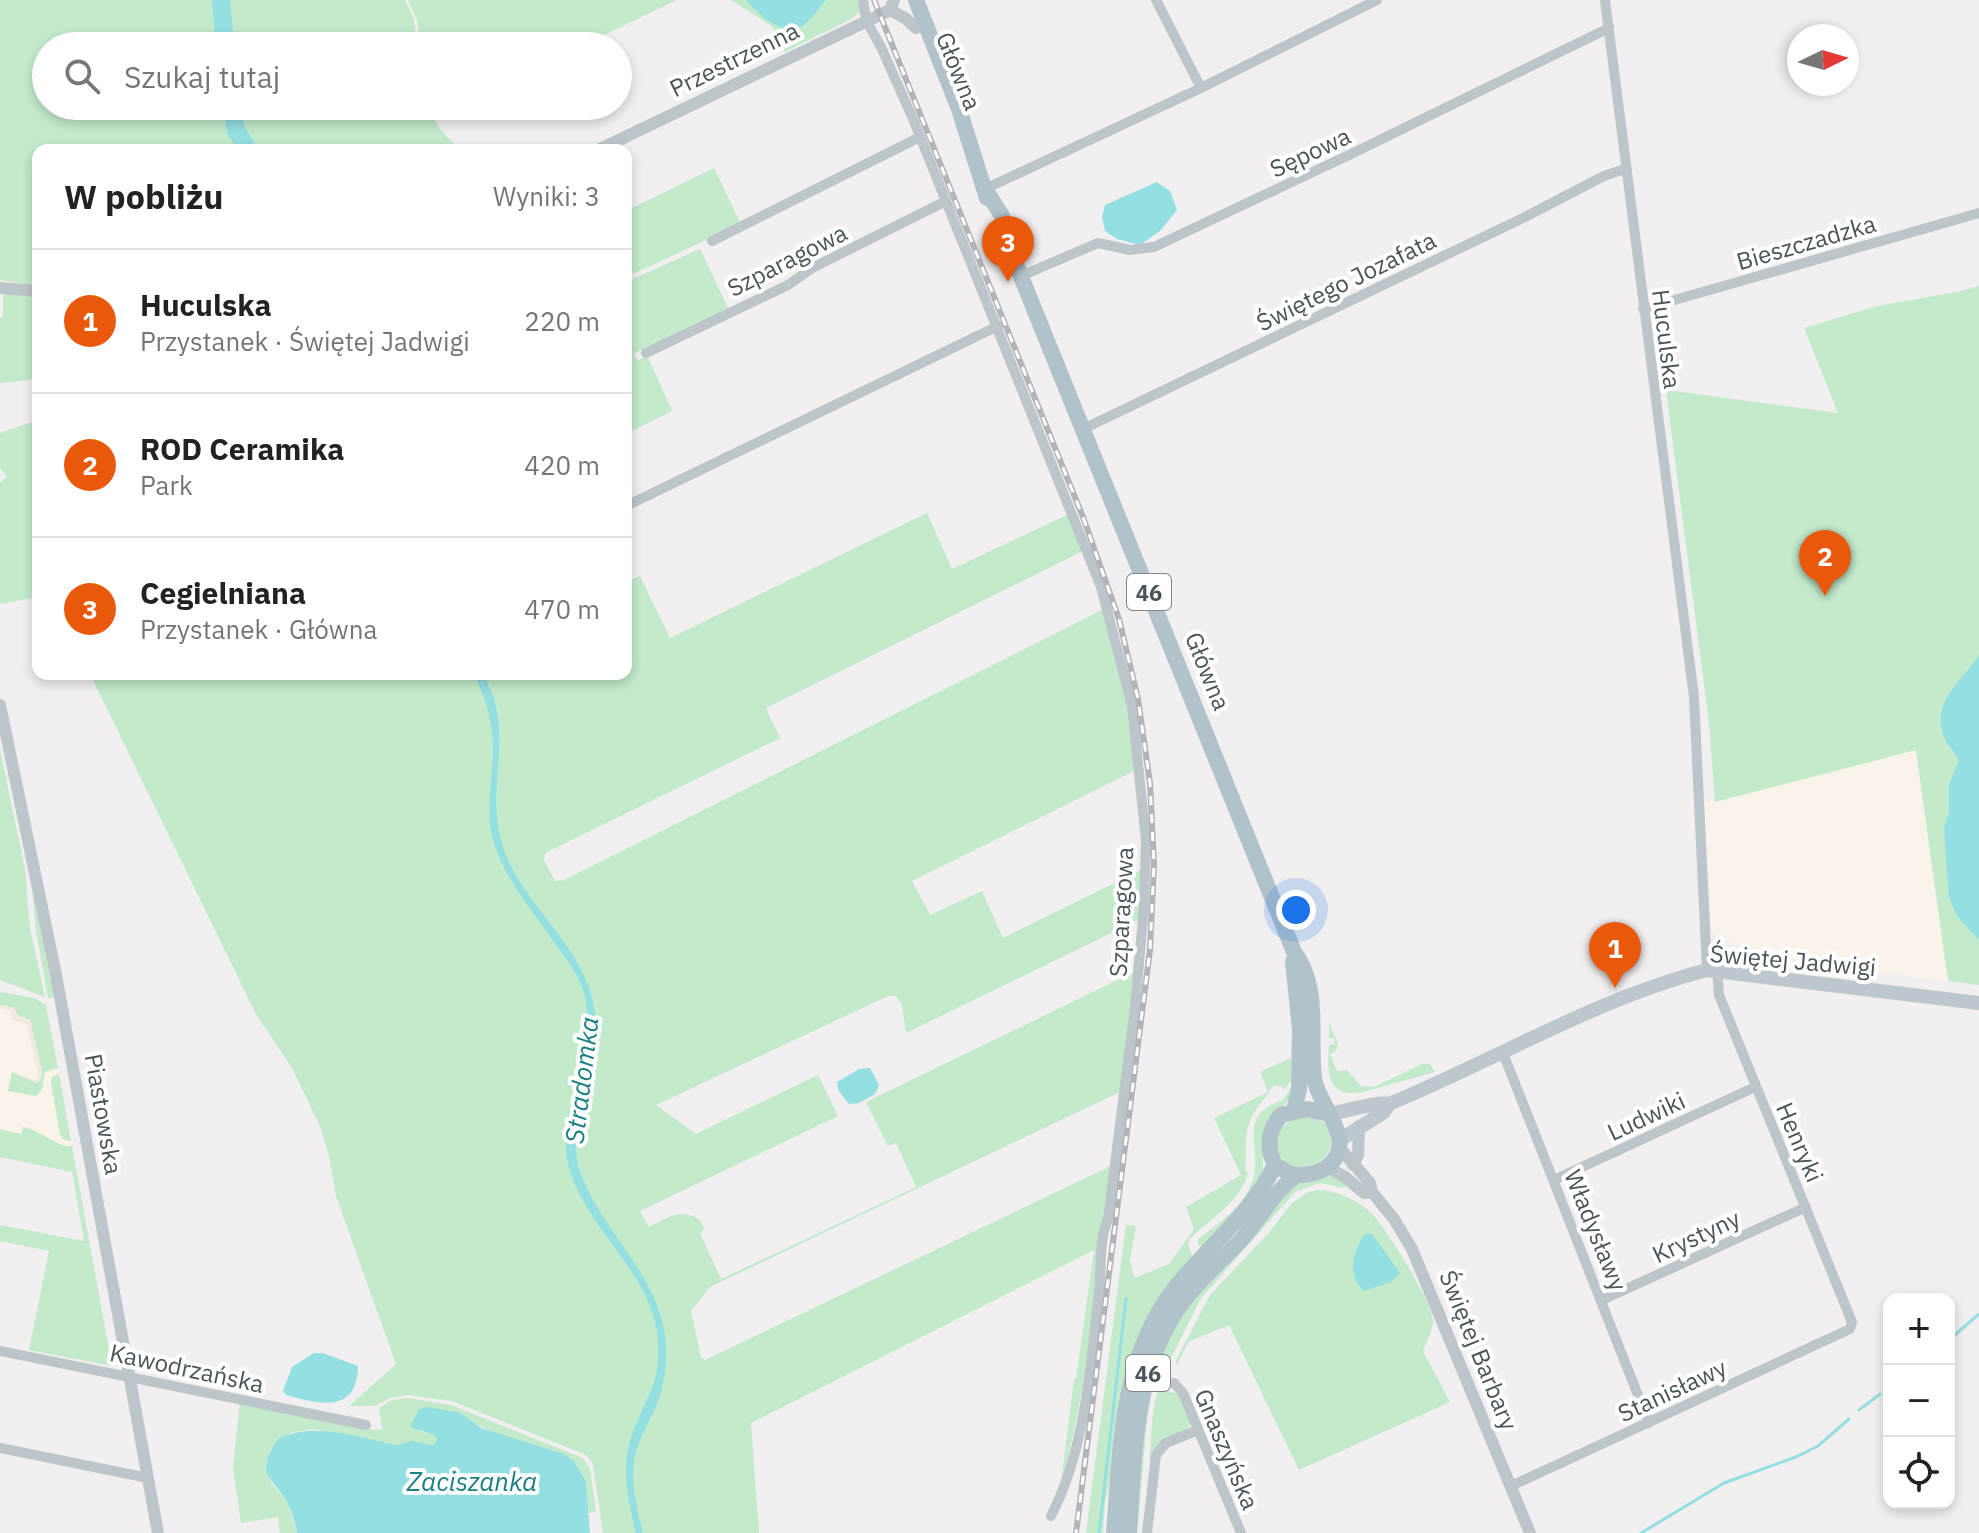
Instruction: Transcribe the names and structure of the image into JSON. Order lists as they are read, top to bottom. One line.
{"streets":{"main road":["Główna","46","Świętej Jadwigi"],"street":["Przestrzenna","Sępowa","Bieszczadzka","Szparagowa","Świętego Jozafata","Huculska","Piastowska","Ludwiki","Henryki","Władysławy","Krystyny","Świętej Barbary","Kawodrzańska","Stanisławy","Gnaszyńska"]},"crossings":[["Przestrzenna","Główna"],["Przestrzenna","Szparagowa"],["Główna","Sępowa"],["Główna","Świętego Jozafata"],["Główna","46"],["Główna","Świętej Jadwigi"],["Główna","Świętej Barbary"],["Sępowa","Huculska"],["Bieszczadzka","Huculska"],["Świętego Jozafata","Huculska"],["Huculska","Świętej Jadwigi"],["Huculska","Henryki"],["46","Świętej Jadwigi"],["46","Świętej Barbary"],["Świętej Jadwigi","Henryki"],["Świętej Jadwigi","Władysławy"],["Świętej Jadwigi","Świętej Barbary"],["Piastowska","Kawodrzańska"],["Ludwiki","Henryki"],["Ludwiki","Władysławy"],["Henryki","Krystyny"],["Henryki","Stanisławy"],["Władysławy","Krystyny"],["Władysławy","Stanisławy"],["Świętej Barbary","Stanisławy"]],"water":["Stradomka","Zaciszanka"],"north":"right","page":{"search":"Szukaj tutaj","heading":["W pobliżu","Wyniki: 3"],"pins":["3","2","1"],"list":[{"mark":"1","name":"Huculska","note":"Przystanek · Świętej Jadwigi","value":"220 m"},{"mark":"2","name":"ROD Ceramika","note":"Park","value":"420 m"},{"mark":"3","name":"Cegielniana","note":"Przystanek · Główna","value":"470 m"}],"map_buttons":["+","−"]}}
